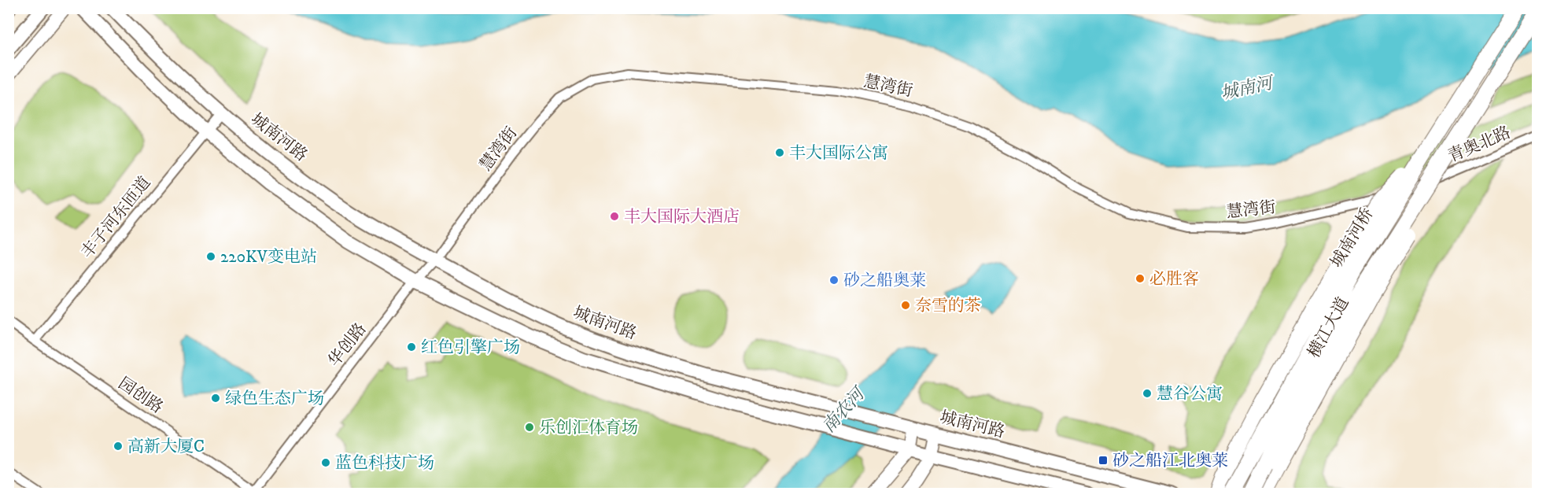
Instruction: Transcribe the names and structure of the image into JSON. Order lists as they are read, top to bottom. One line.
{"streets":{"highway":["城南河桥"],"main road":["城南河路"],"street":["慧湾街","青奥北路","丰子河东匝道","横江大道","华创路","园创路"]},"crossings":[["慧湾街","城南河路"],["慧湾街","青奥北路"],["慧湾街","横江大道"],["慧湾街","华创路"],["城南河路","丰子河东匝道"],["青奥北路","横江大道"],["丰子河东匝道","园创路"],["华创路","园创路"]],"water":["城南河","南农河"],"places":{"other":["丰大国际公寓","丰大国际大酒店","220KV变电站","必胜客","砂之船奥莱","奈雪的茶","红色引擎广场","慧谷公寓","绿色生态广场","乐创汇体育场","高新大厦C","蓝色科技广场"],"transit":["砂之船江北奥莱"]}}
